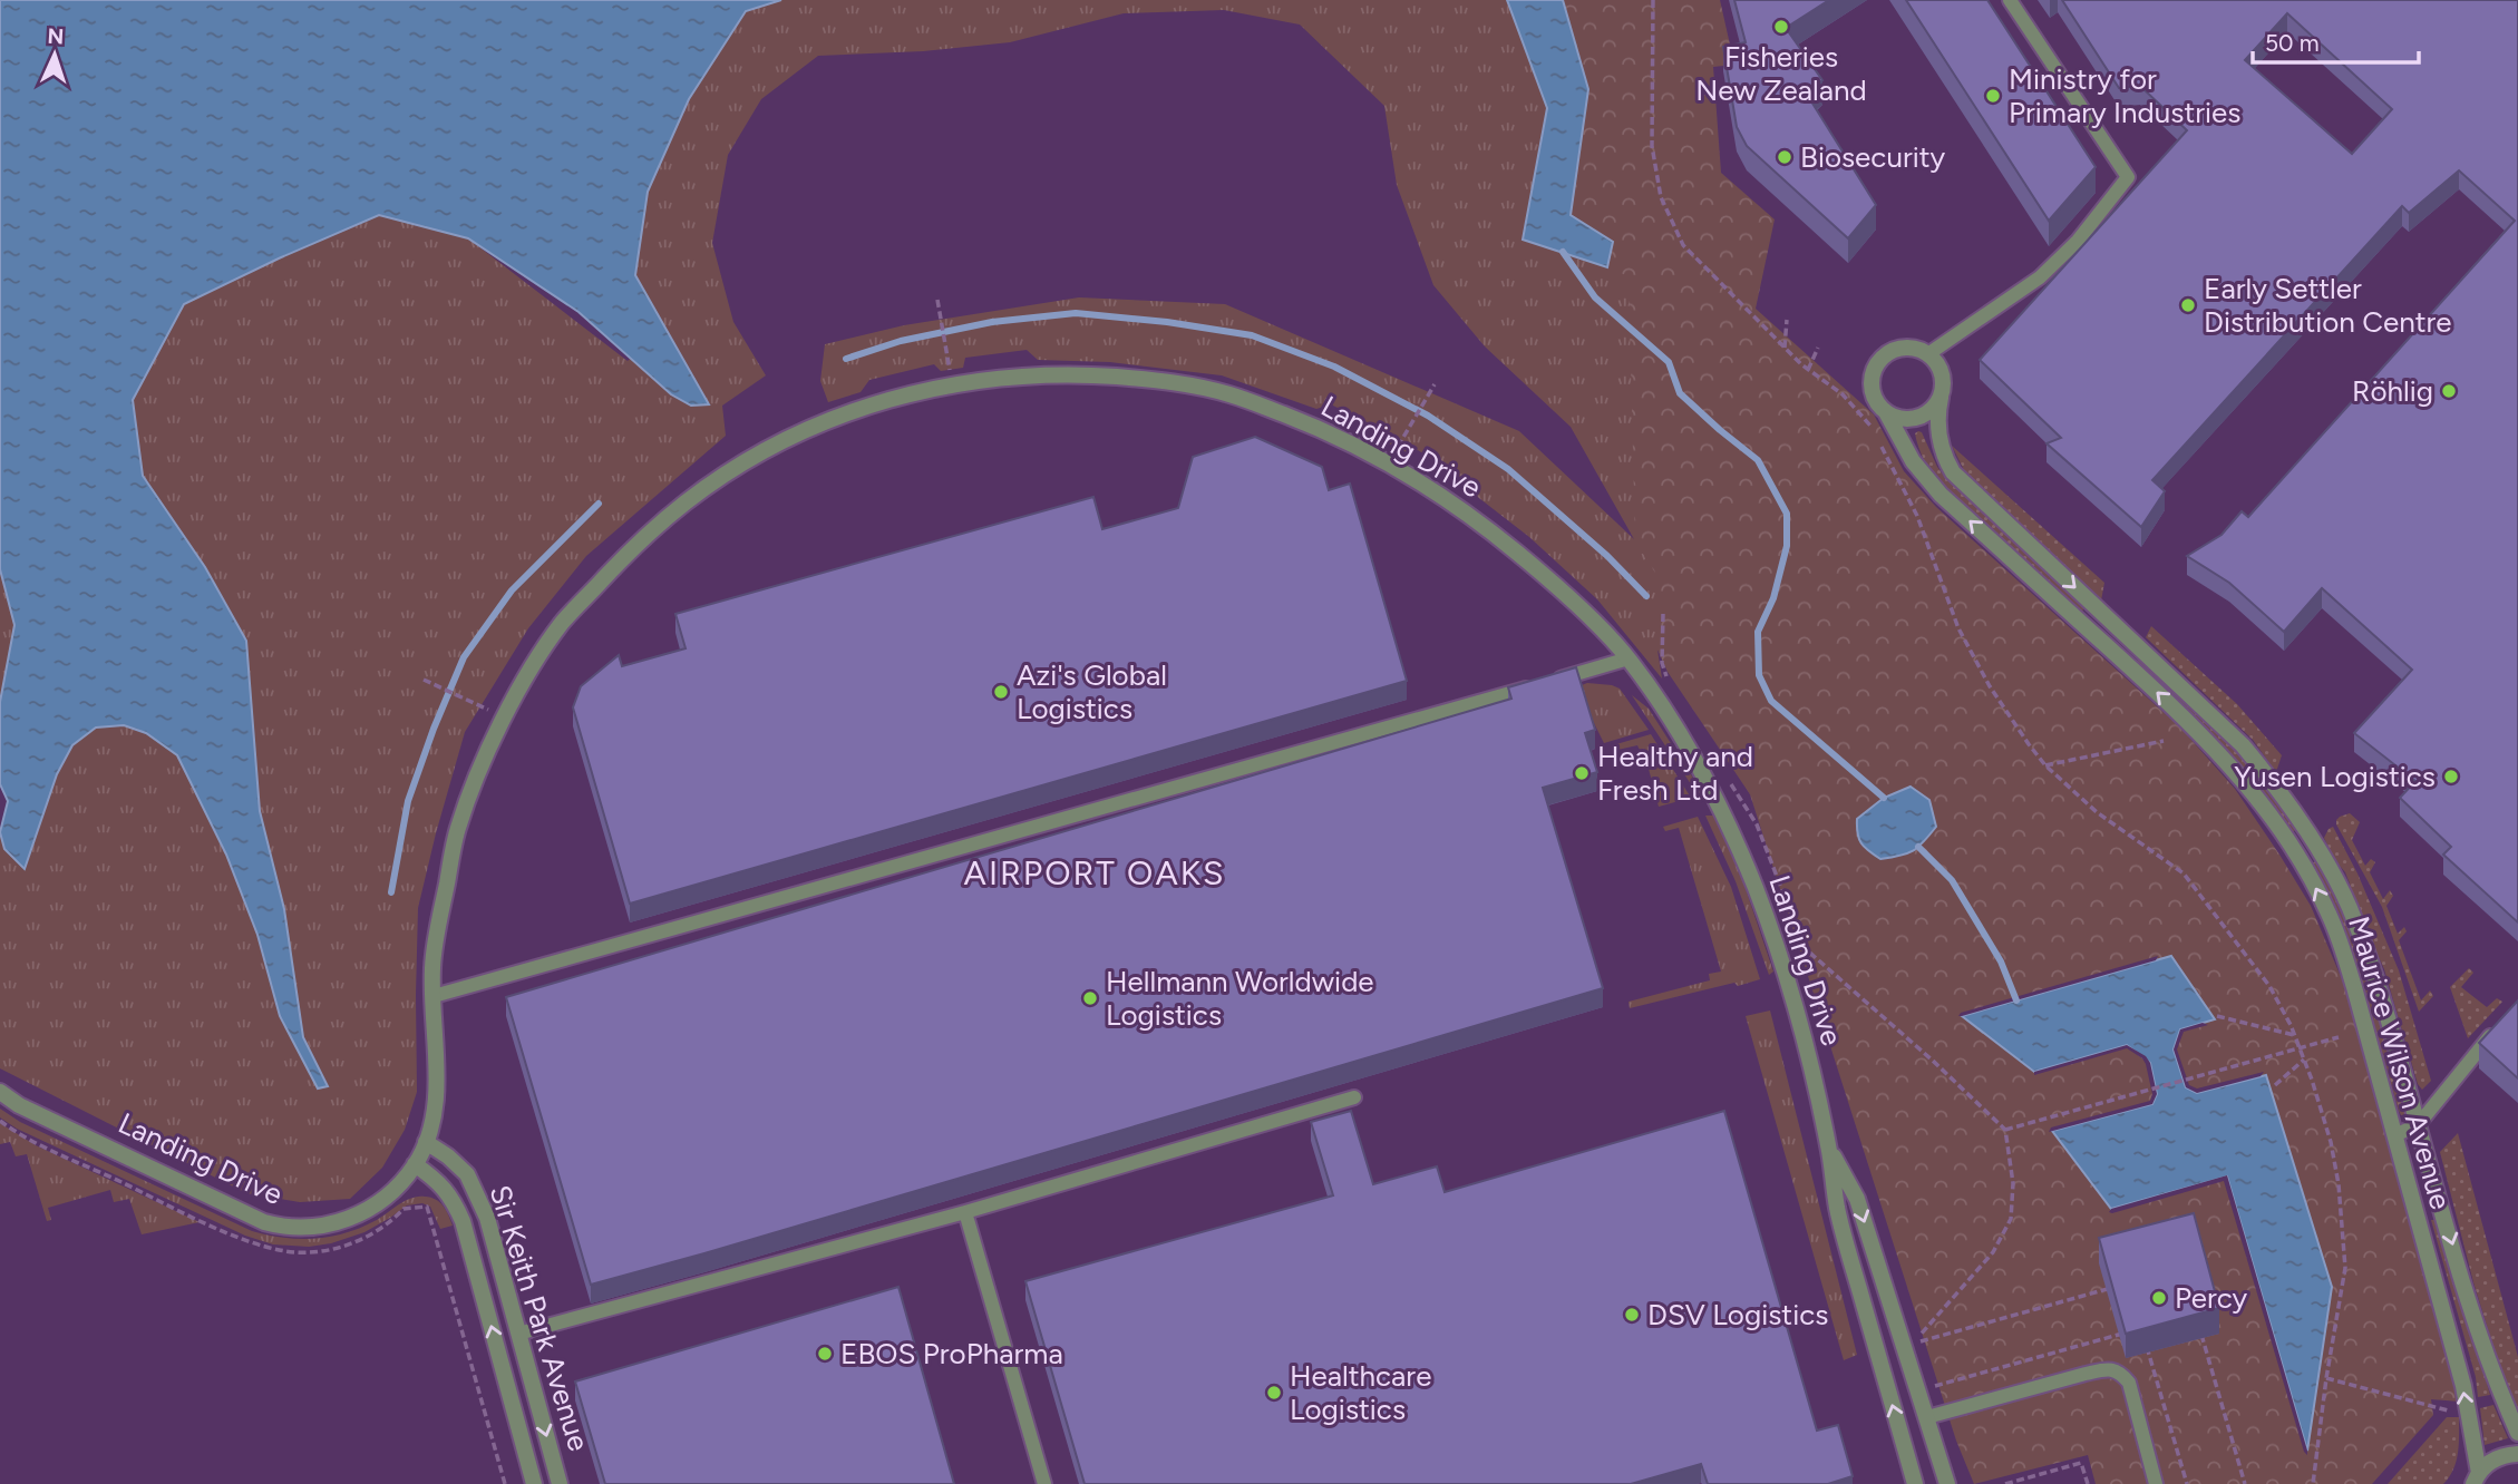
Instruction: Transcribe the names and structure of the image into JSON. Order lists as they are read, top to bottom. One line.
{"streets":{"street":["Landing Drive","Maurice Wilson Avenue","Sir Keith Park Avenue"]},"crossings":[["Landing Drive","Sir Keith Park Avenue"]],"districts":["AIRPORT OAKS"],"places":["Fisheries New Zealand","Ministry for Primary Industries","Biosecurity","Early Settler Distribution Centre","Röhlig","Azi's Global Logistics","Healthy and Fresh Ltd","Yusen Logistics","Hellmann Worldwide Logistics","Percy","DSV Logistics","EBOS ProPharma","Healthcare Logistics"],"scale_bar":"50 m","north":"top"}
